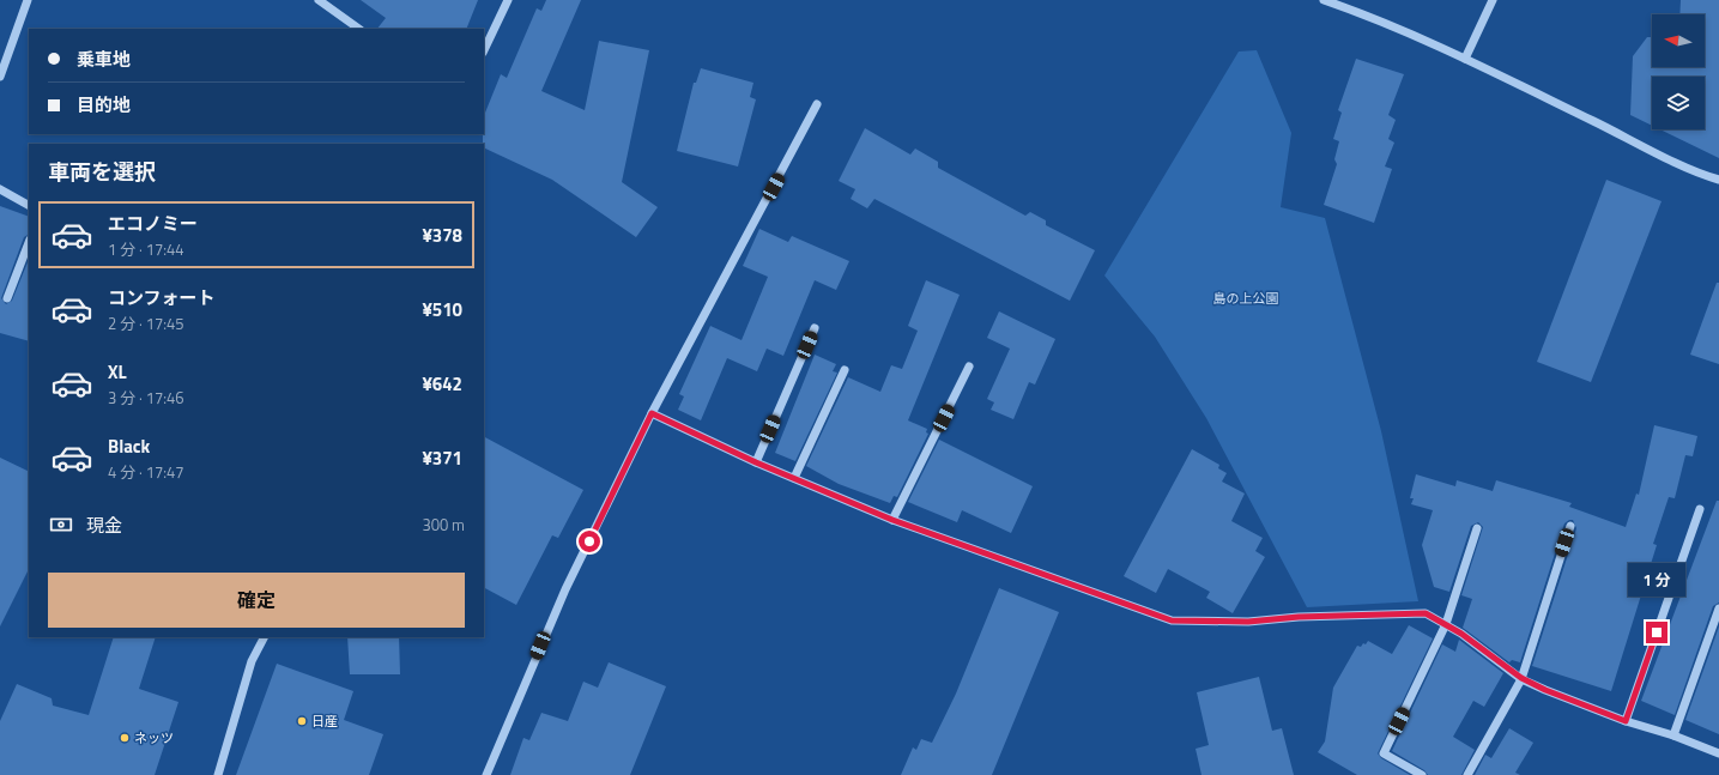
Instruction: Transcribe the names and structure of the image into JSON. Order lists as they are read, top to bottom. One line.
{"parks":["島の上公園"],"places":["日産","ネッツ"],"north":"left","page":{"banner":["乗車地","目的地"],"heading":"車両を選択","list":[{"name":"エコノミー","note":"1 分 · 17:44","value":"¥378"},{"name":"コンフォート","note":"2 分 · 17:45","value":"¥510"},{"name":"XL","note":"3 分 · 17:46","value":"¥642"},{"name":"Black","note":"4 分 · 17:47","value":"¥371"}],"pay":["現金","300 m"],"bubble":"1 分","buttons":"確定"}}
